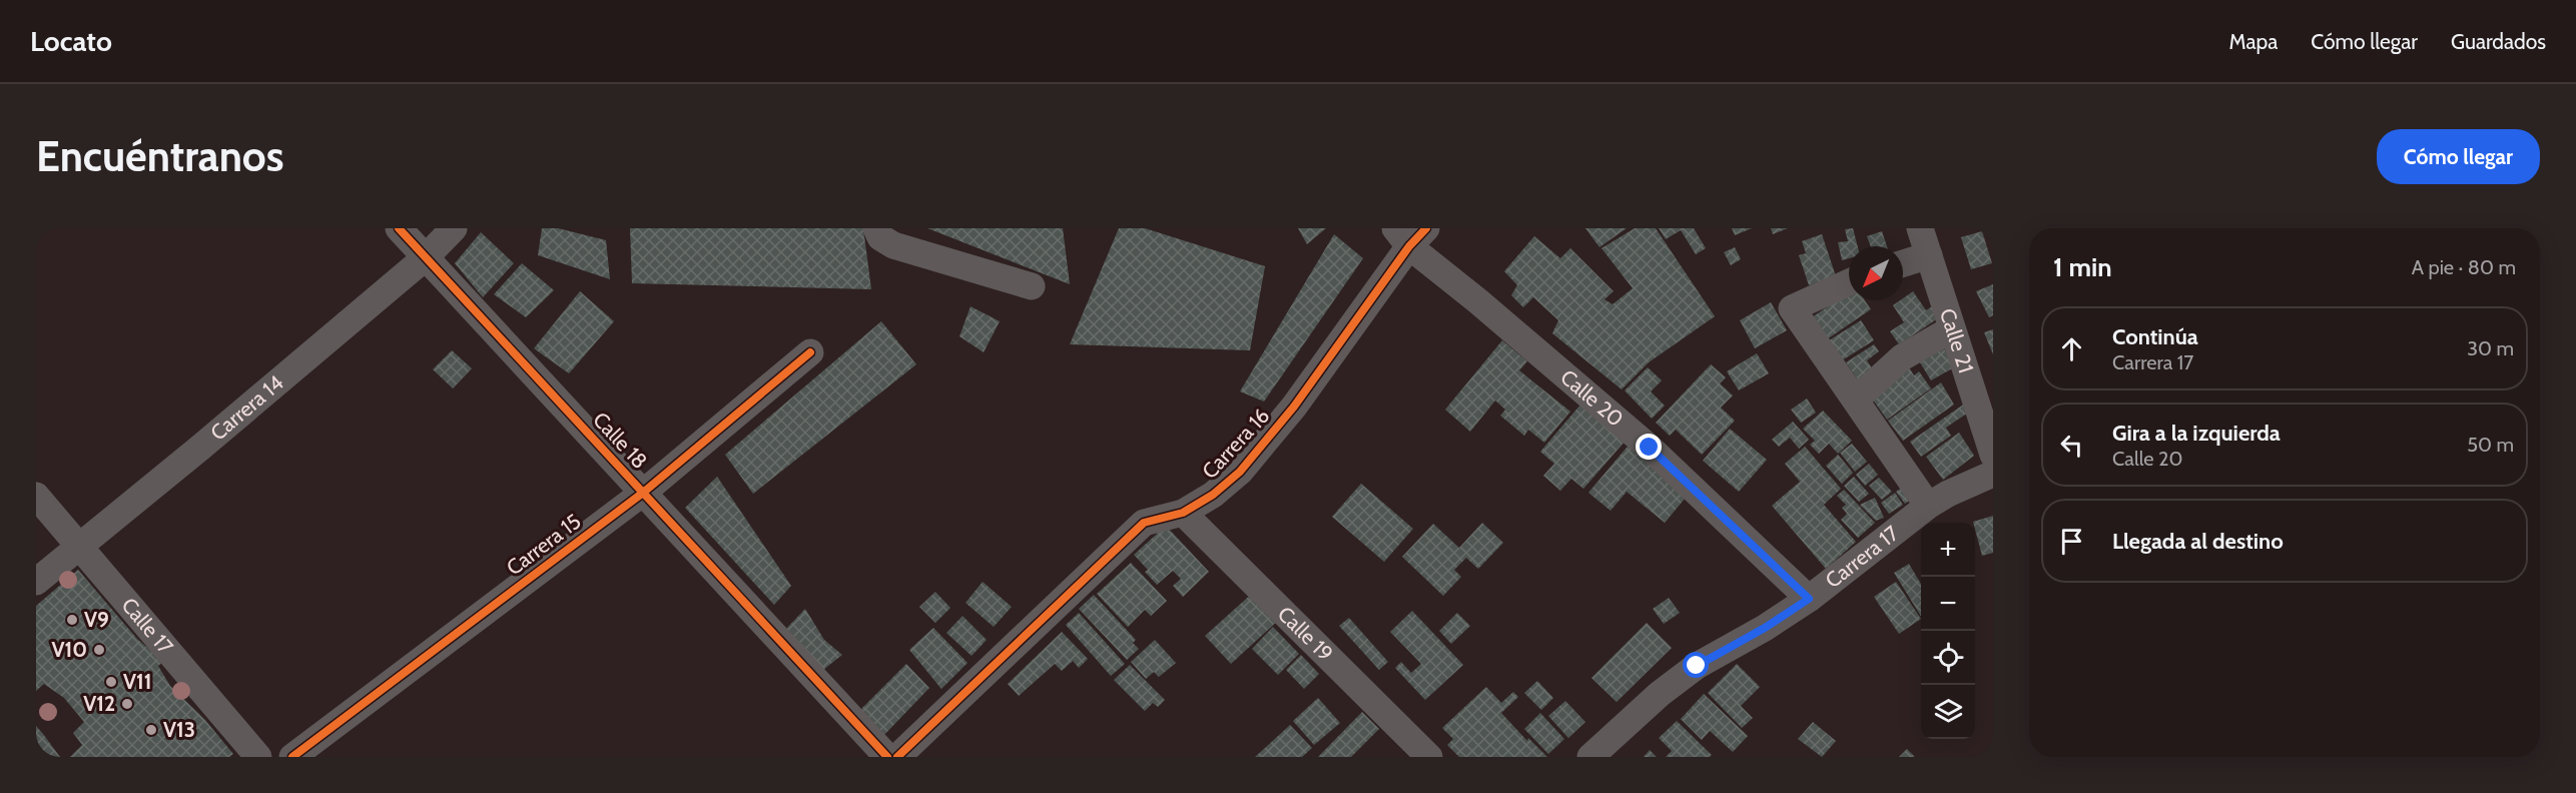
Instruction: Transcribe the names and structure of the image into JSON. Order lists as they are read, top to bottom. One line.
{"streets":{"street":["Calle 21","Calle 20","Carrera 14","Calle 18","Carrera 16","Carrera 15","Carrera 17","Calle 17","Calle 19"]},"crossings":[["Calle 20","Carrera 16"],["Calle 20","Carrera 17"],["Carrera 14","Calle 18"],["Carrera 14","Calle 17"],["Calle 18","Carrera 15"],["Carrera 16","Calle 19"]],"places":["V9","V10","V11","V12","V13"],"north":"bottom left","page":{"header":"Locato","nav":["Mapa","Cómo llegar","Guardados"],"buttons":"Cómo llegar","title":"Encuéntranos","heading":["1 min","A pie · 80 m"],"list":[["Continúa","Carrera 17","30 m"],["Gira a la izquierda","Calle 20","50 m"],"Llegada al destino"],"map_buttons":["+","−"]}}
